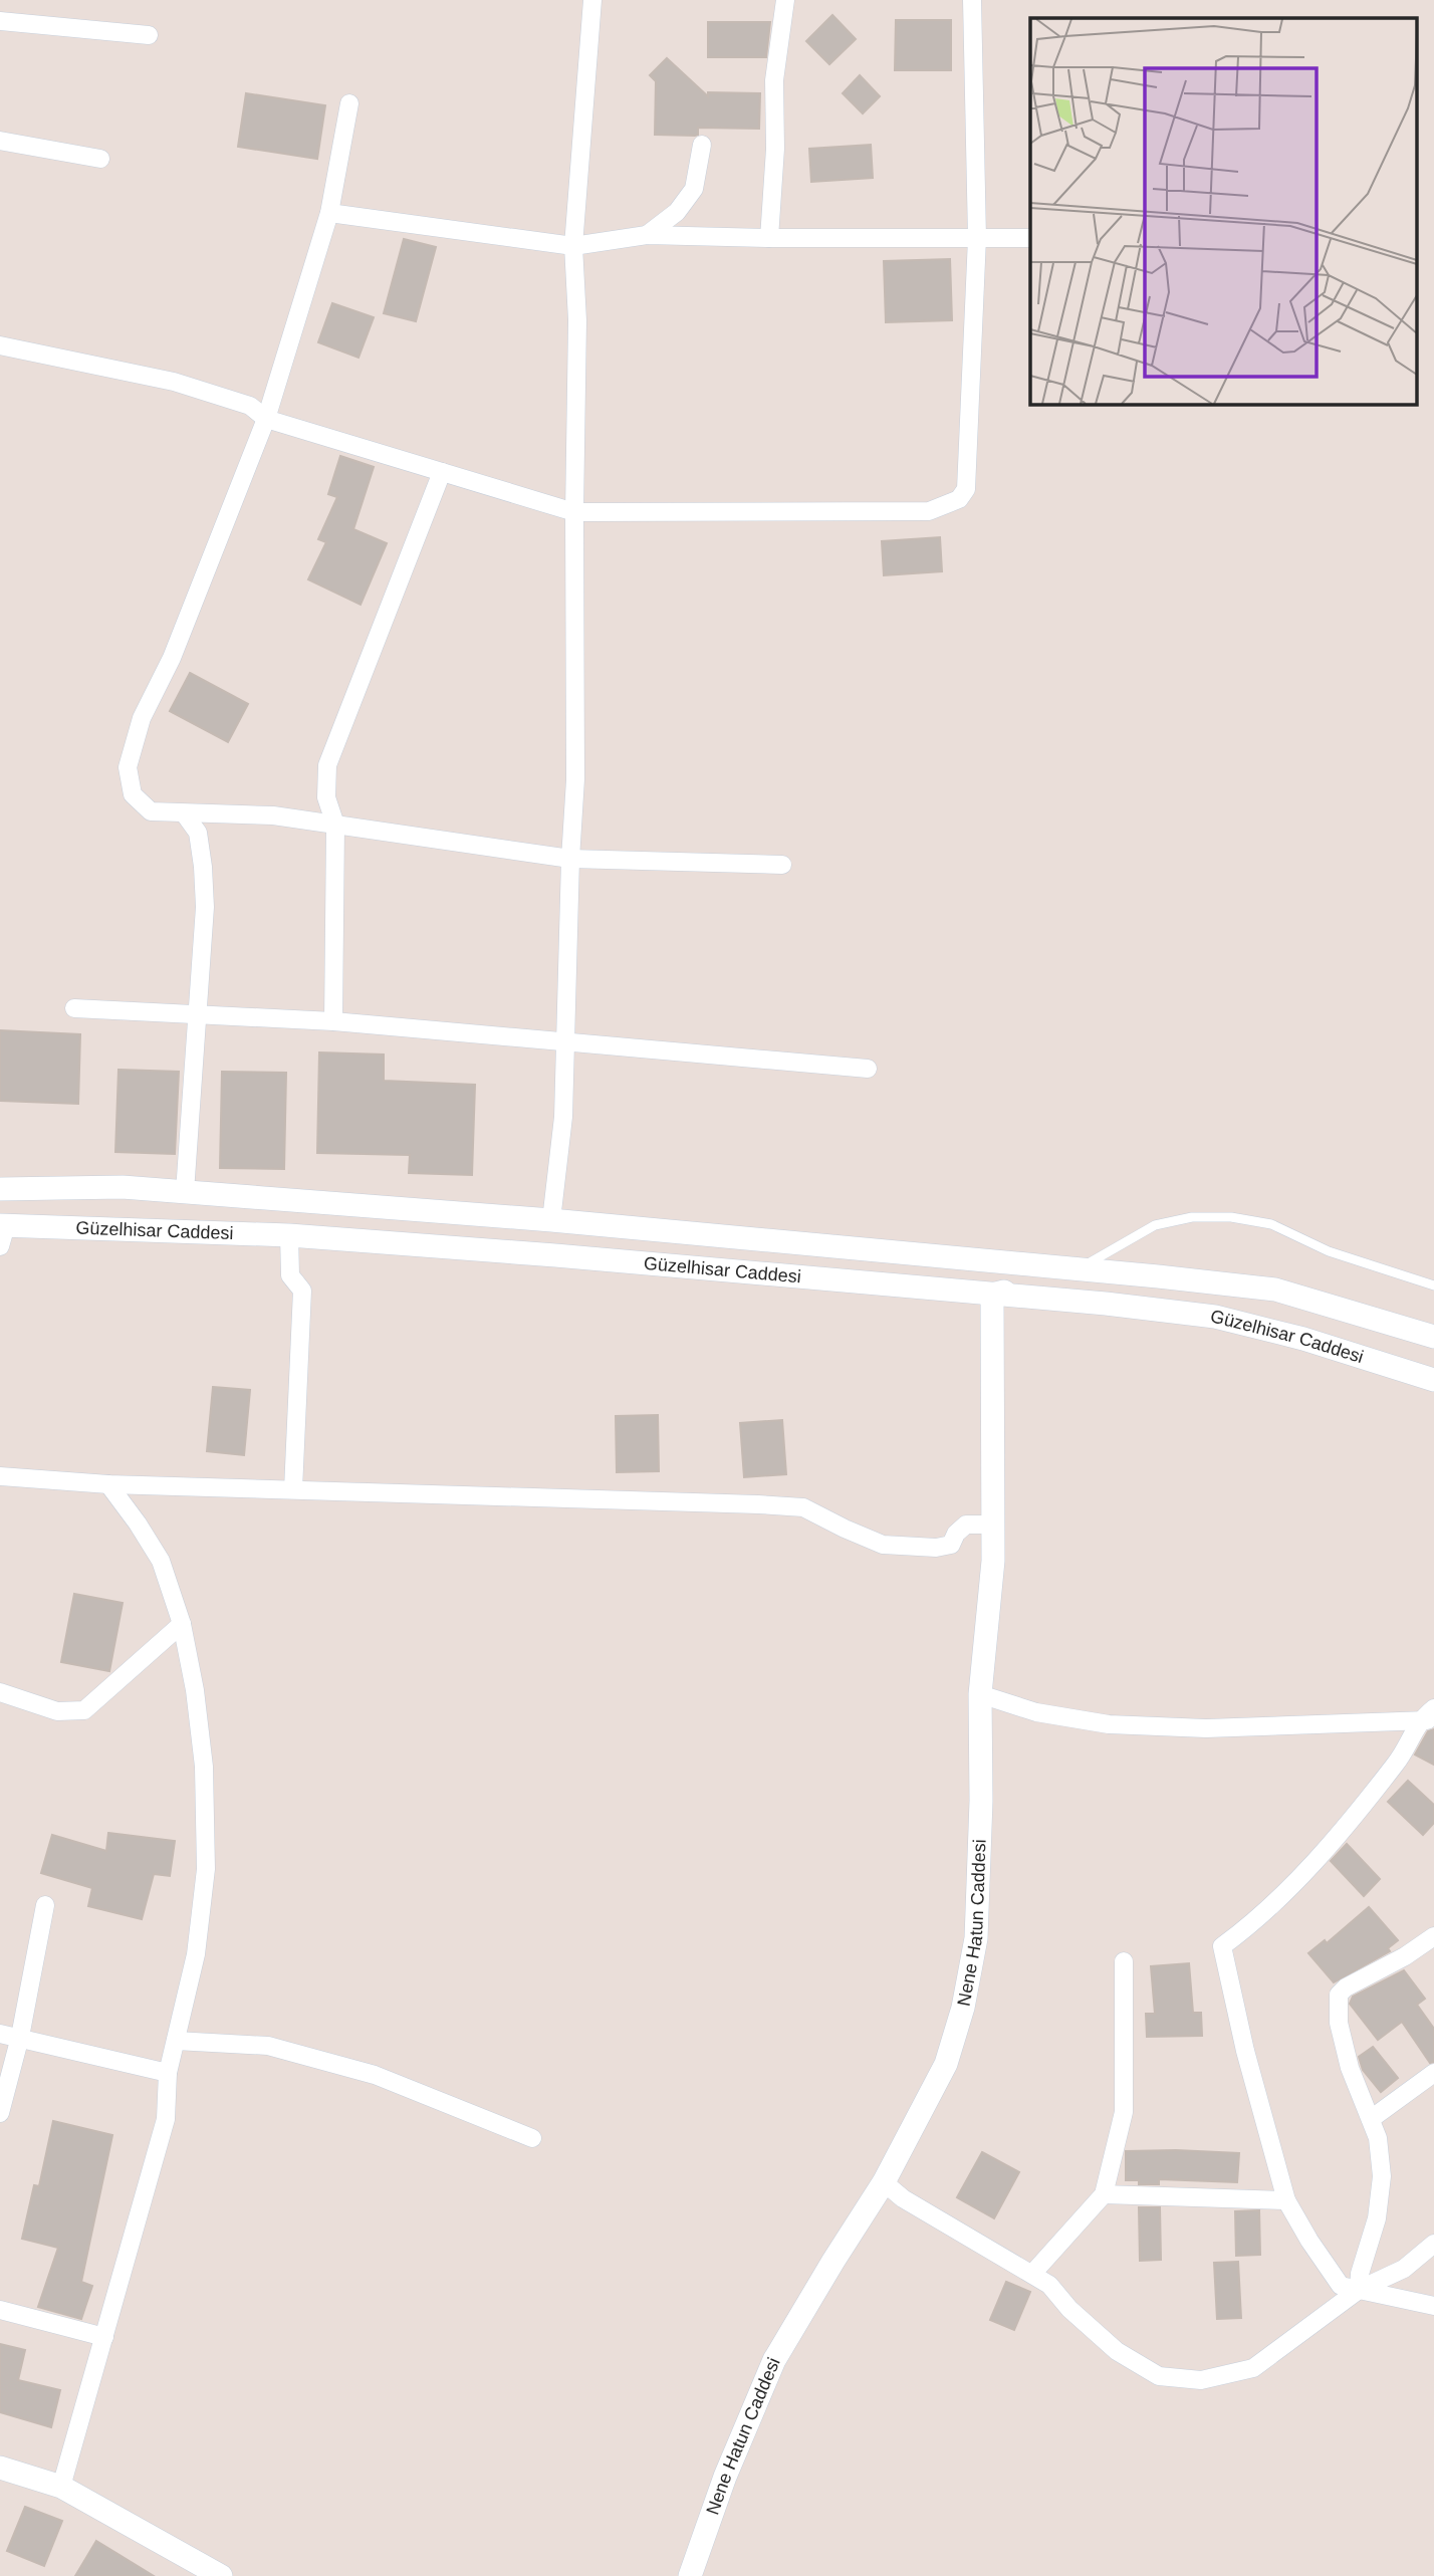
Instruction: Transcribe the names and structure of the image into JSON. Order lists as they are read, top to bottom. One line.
{"streets":{"street":["Güzelhisar Caddesi","Nene Hatun Caddesi"]},"crossings":[["Güzelhisar Caddesi","Nene Hatun Caddesi"]]}
